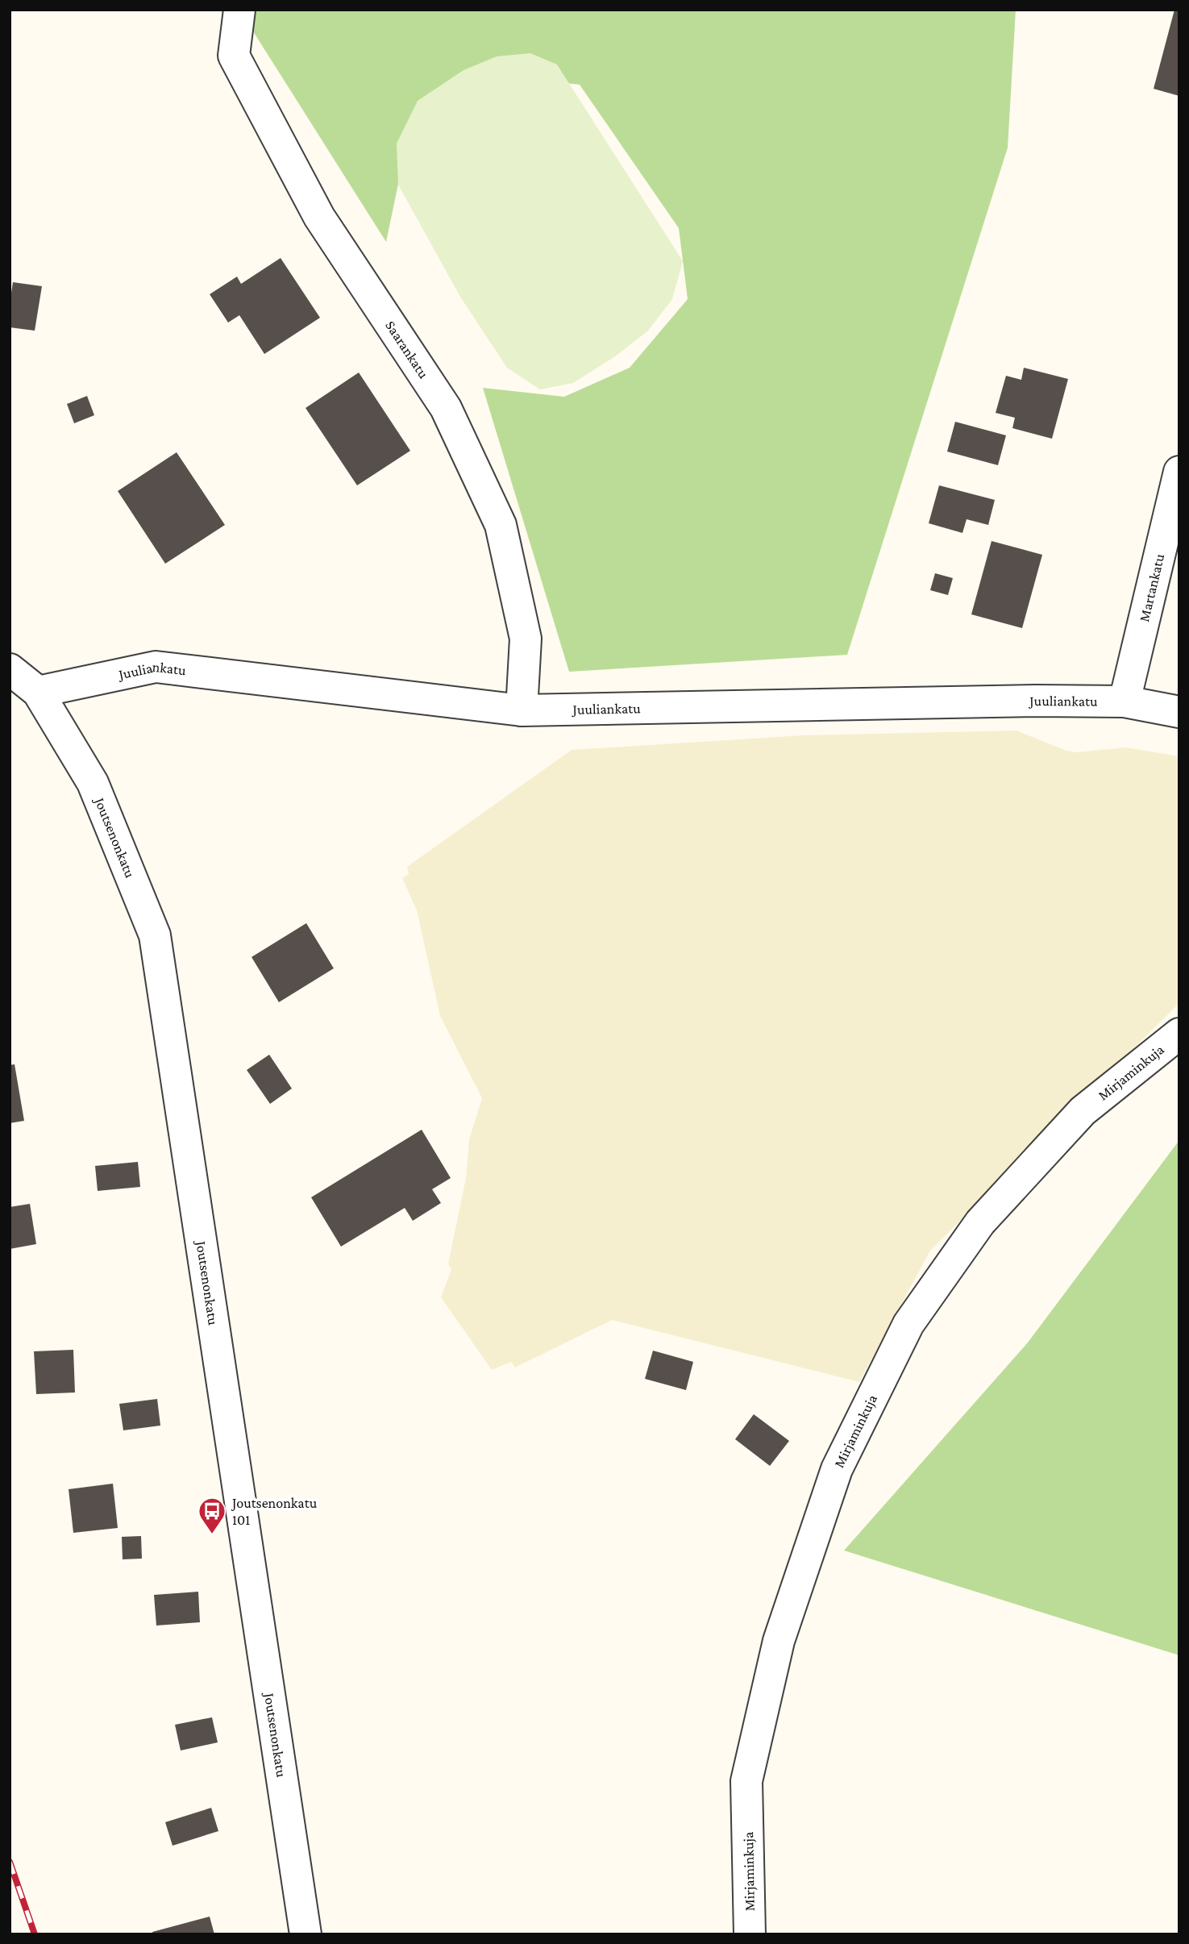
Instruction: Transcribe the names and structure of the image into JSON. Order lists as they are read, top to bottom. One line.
{"streets":{"street":["Saarankatu","Martankatu","Juuliankatu","Joutsenonkatu","Mirjaminkuja"]},"crossings":[["Saarankatu","Juuliankatu"],["Martankatu","Juuliankatu"],["Juuliankatu","Joutsenonkatu"]],"places":{"bus stop":["Joutsenonkatu 101"]}}
